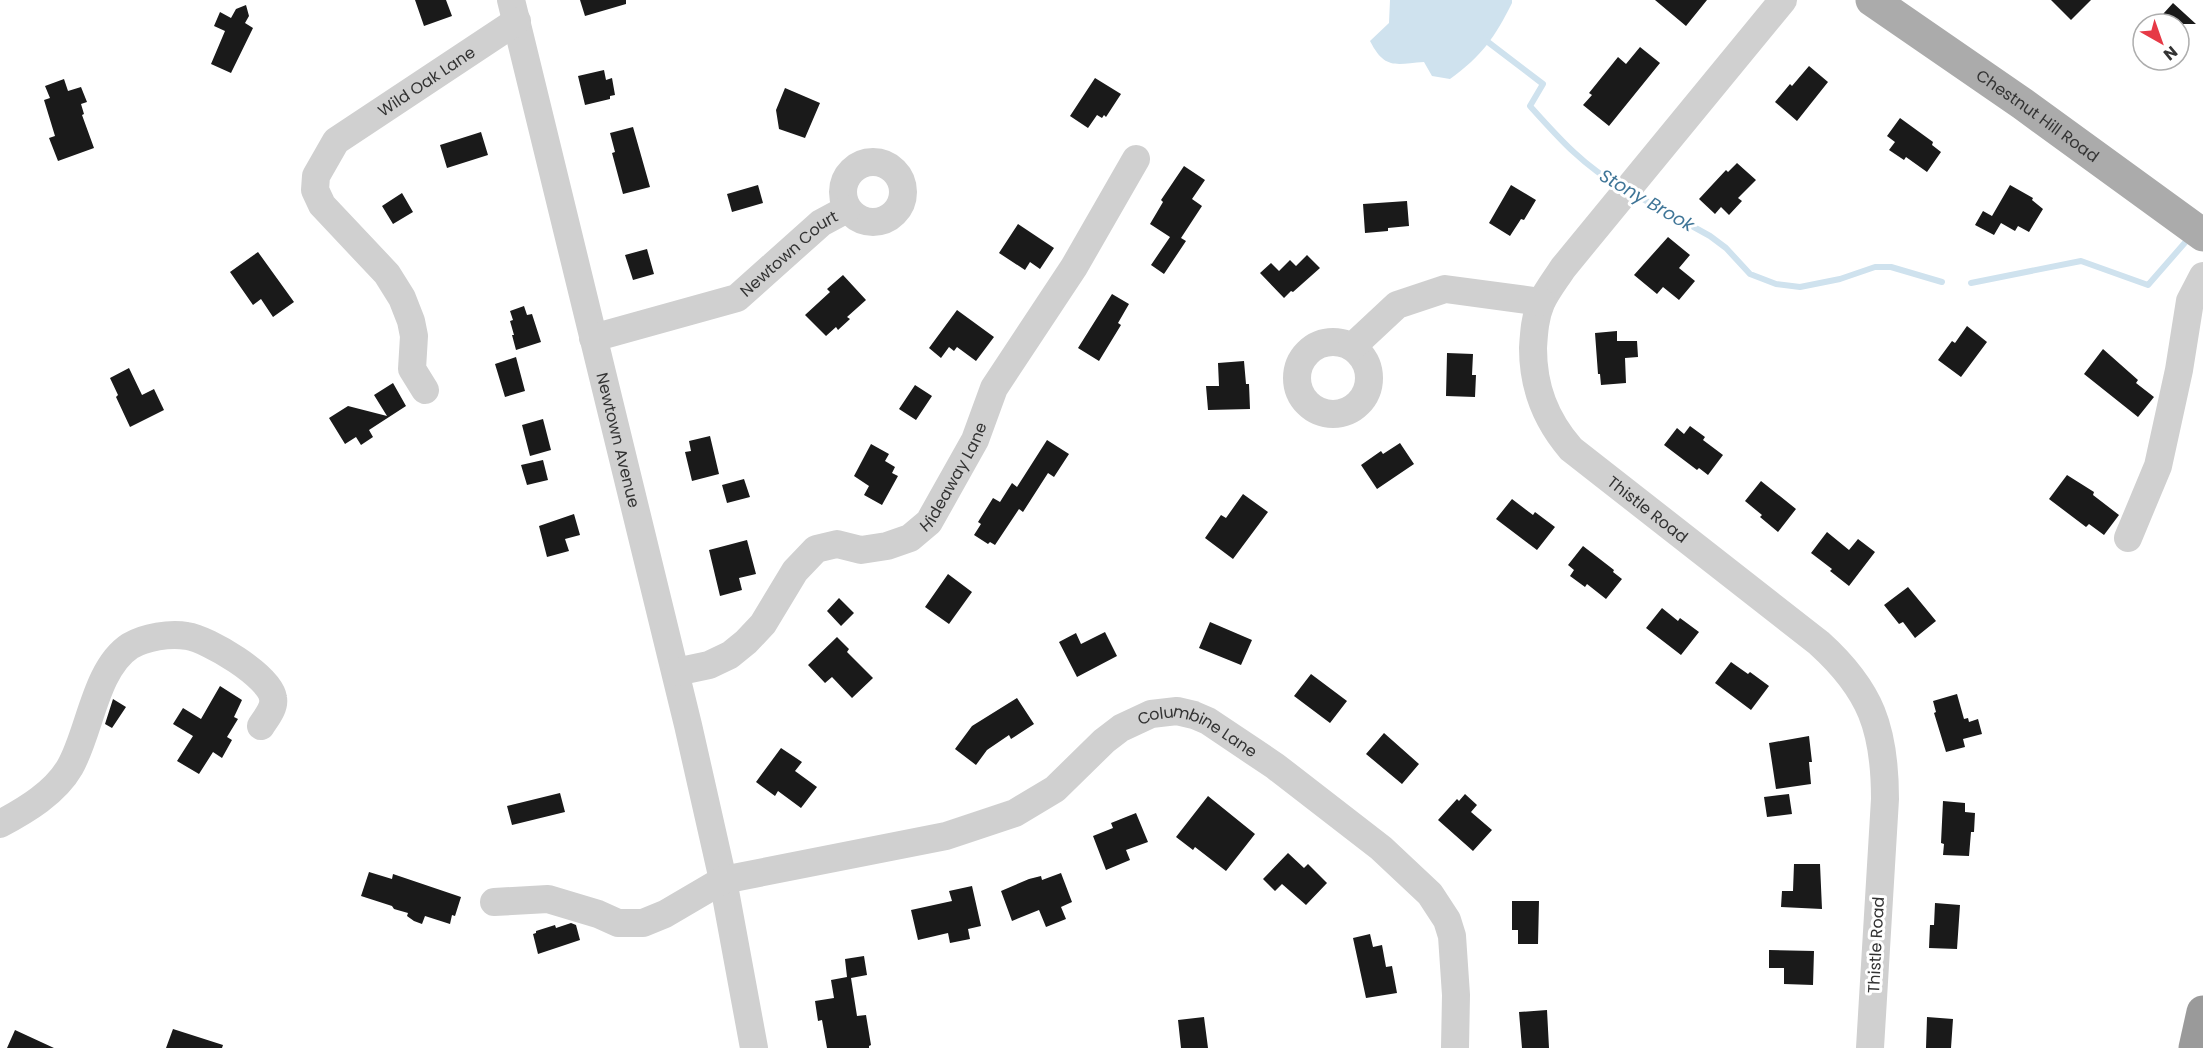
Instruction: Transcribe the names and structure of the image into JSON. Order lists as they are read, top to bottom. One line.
{"streets":{"main road":["Chestnut Hill Road"],"street":["Wild Oak Lane","Newtown Court","Newtown Avenue","Hideaway Lane","Thistle Road","Columbine Lane"]},"crossings":[["Wild Oak Lane","Newtown Avenue"],["Newtown Court","Newtown Avenue"],["Newtown Avenue","Hideaway Lane"],["Newtown Avenue","Columbine Lane"]],"water":["Stony Brook"],"north":"bottom right"}
